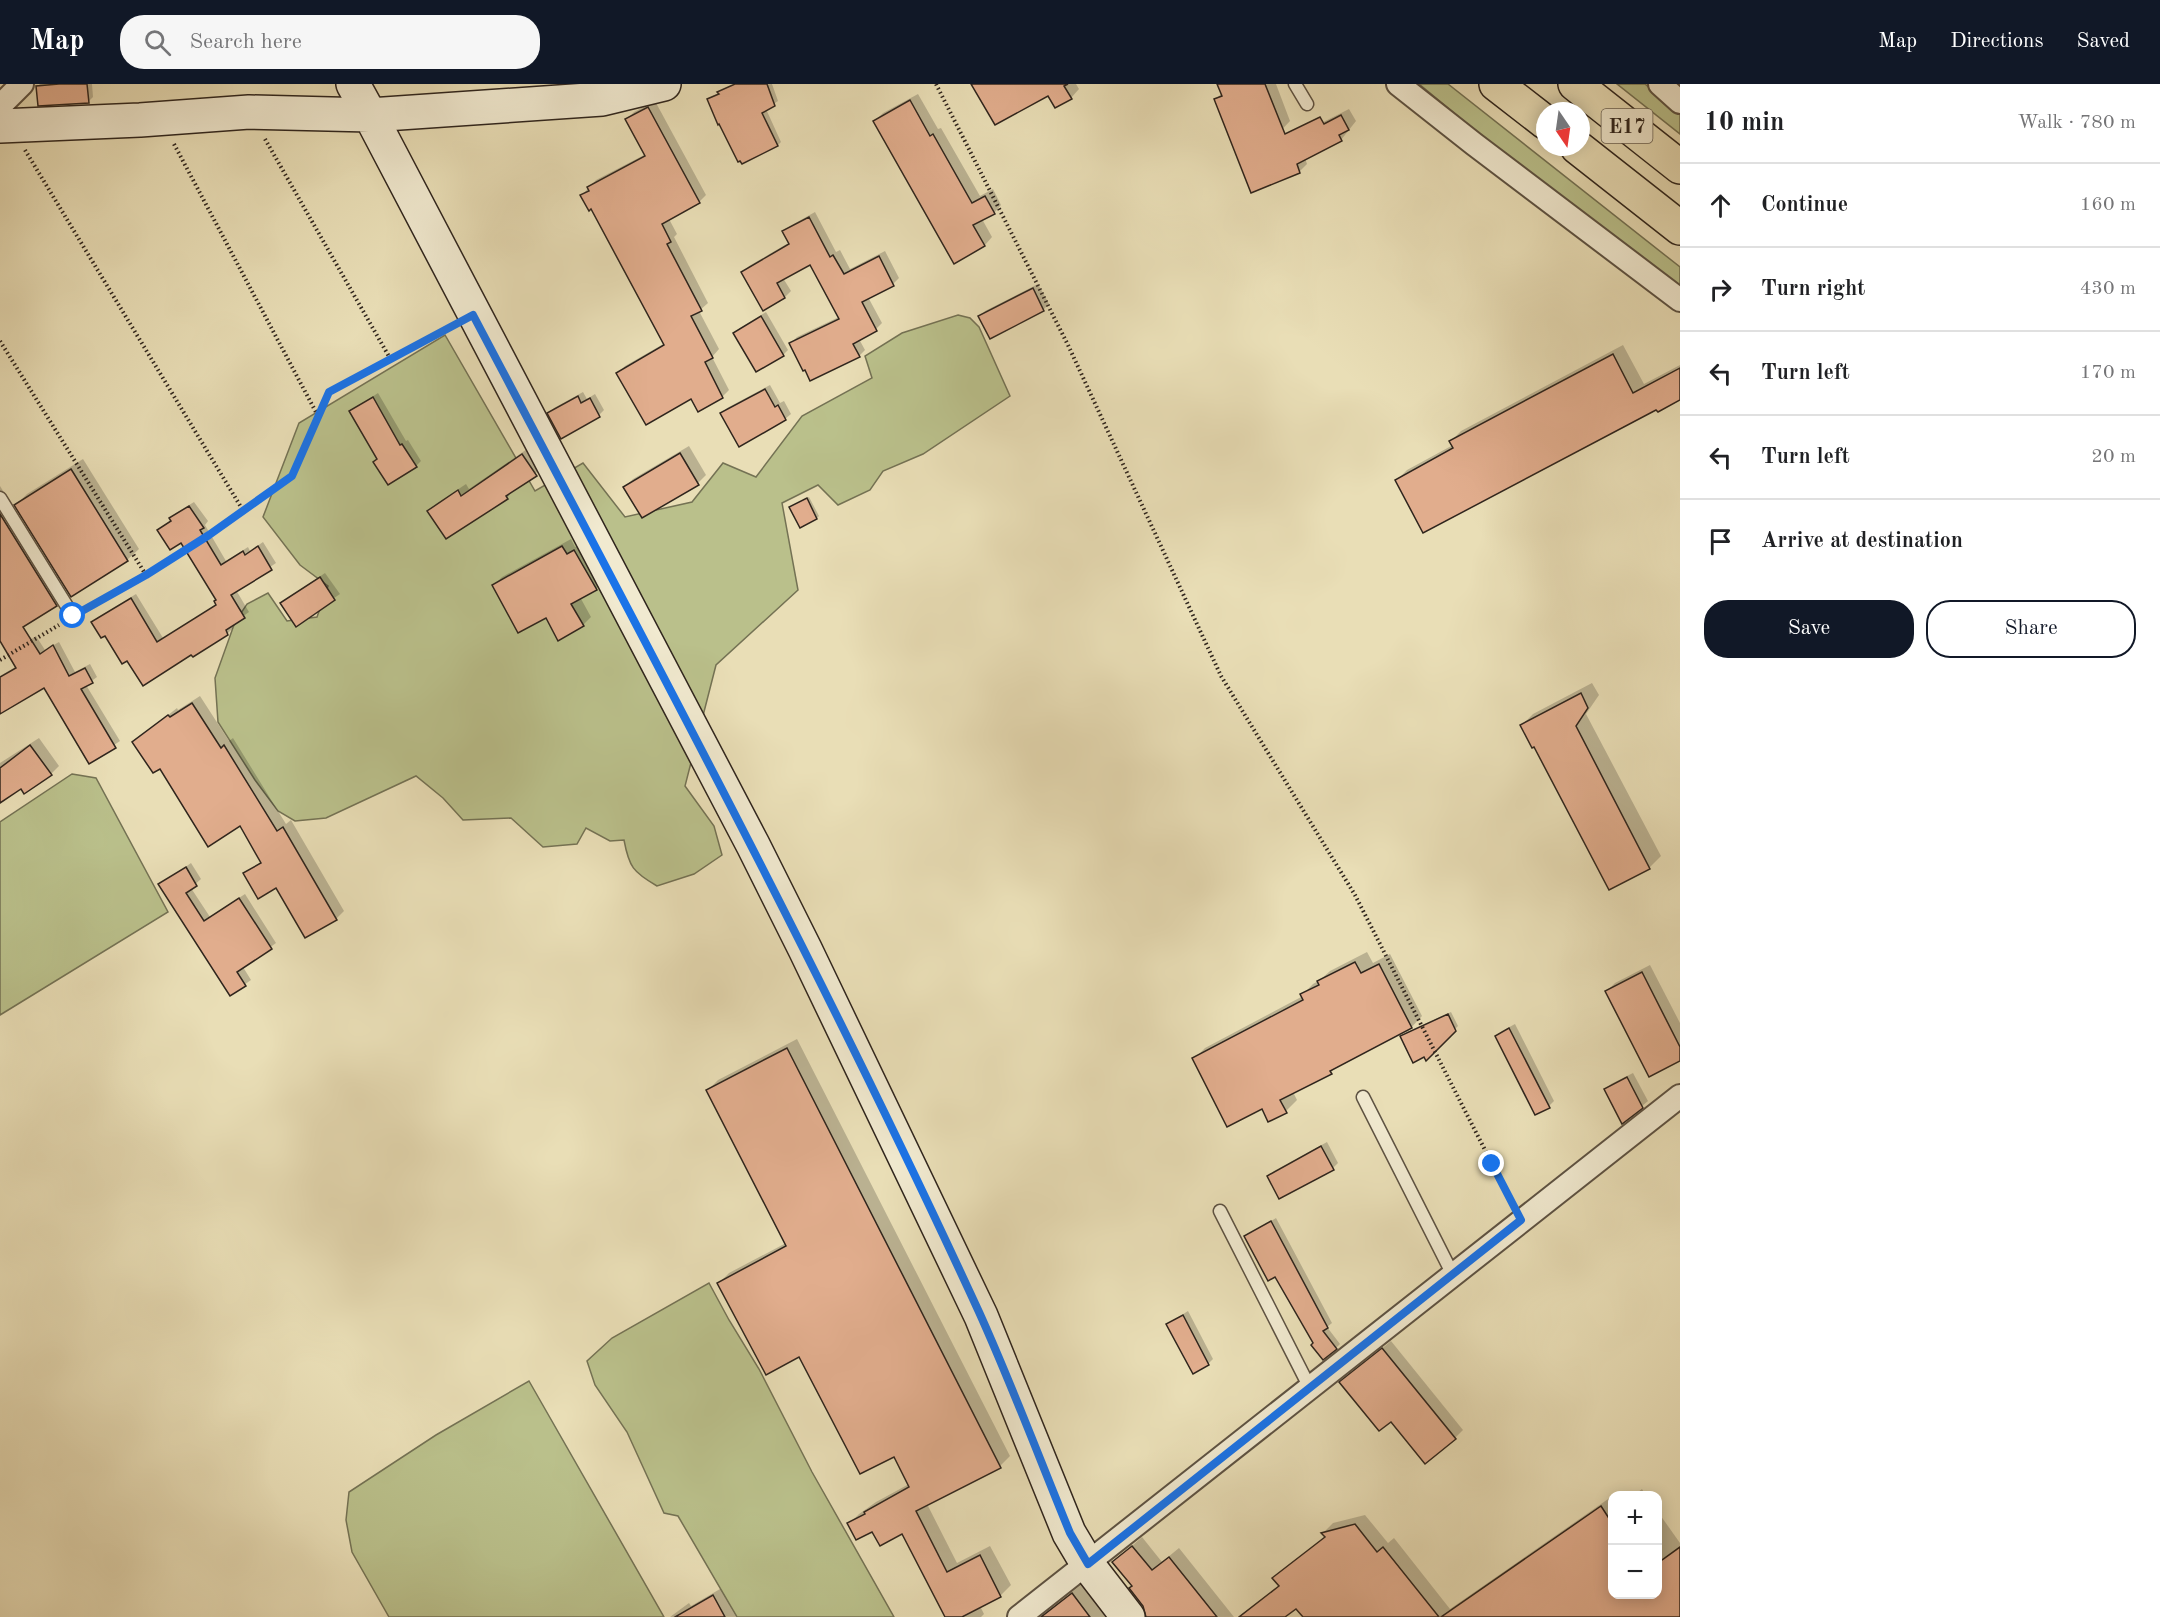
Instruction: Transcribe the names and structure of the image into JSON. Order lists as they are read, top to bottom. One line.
{"streets":{"highway":["E17"]},"north":"bottom","page":{"header":"Map","search":"Search here","nav":["Map","Directions","Saved"],"heading":["10 min","Walk · 780 m"],"list":[["Continue","160 m"],["Turn right","430 m"],["Turn left","170 m"],["Turn left","20 m"],"Arrive at destination"],"buttons":["Save","Share"],"map_buttons":["+","−"]}}
